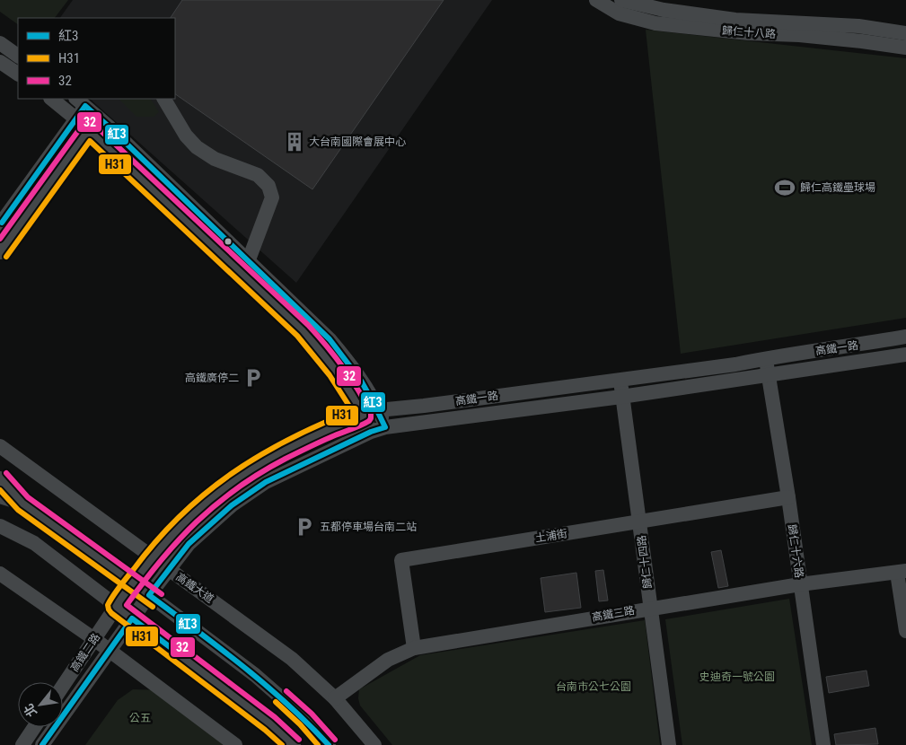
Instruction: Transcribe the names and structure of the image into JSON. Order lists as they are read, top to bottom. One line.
{"streets":{"street":["歸仁十八路","高鐵一路","土浦街","歸仁十六路","歸仁十四路","高鐵大道","高鐵三路","高鐵二路"]},"crossings":[["高鐵一路","歸仁十六路"],["高鐵一路","歸仁十四路"],["高鐵一路","高鐵大道"],["高鐵一路","高鐵二路"],["土浦街","歸仁十六路"],["土浦街","歸仁十四路"],["土浦街","高鐵三路"],["歸仁十六路","高鐵三路"],["歸仁十四路","高鐵三路"],["高鐵大道","高鐵三路"],["高鐵大道","高鐵二路"]],"parks":["史迪奇一號公園","台南市公七公園","公五"],"places":{"building":["大台南國際會展中心"],"sports":["歸仁高鐵壘球場"],"parking":["高鐵廣停二","五都停車場台南二站"]},"lines":["transit line 紅3","transit line 32","transit line H31"],"legend":["紅3","H31","32"],"north":"bottom left"}
